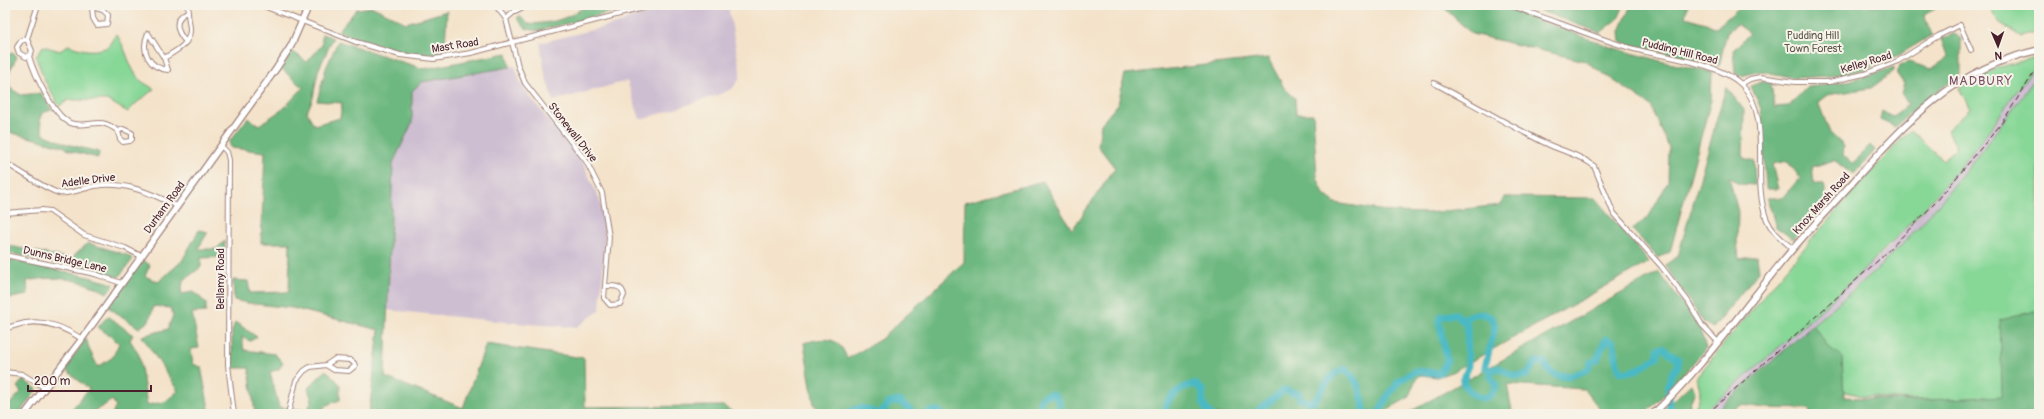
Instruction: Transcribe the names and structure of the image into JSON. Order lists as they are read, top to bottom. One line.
{"streets":{"main road":["Knox Marsh Road","Durham Road"],"street":["Mast Road","Pudding Hill Road","Kelley Road","Stonewall Drive","Adelle Drive","Dunns Bridge Lane","Bellamy Road"]},"crossings":[["Mast Road","Stonewall Drive"],["Mast Road","Durham Road"],["Pudding Hill Road","Kelley Road"],["Pudding Hill Road","Knox Marsh Road"],["Adelle Drive","Durham Road"],["Durham Road","Dunns Bridge Lane"],["Durham Road","Bellamy Road"]],"districts":["MADBURY"],"parks":["Pudding Hill Town Forest"],"scale_bar":"200 m","north":"bottom"}
